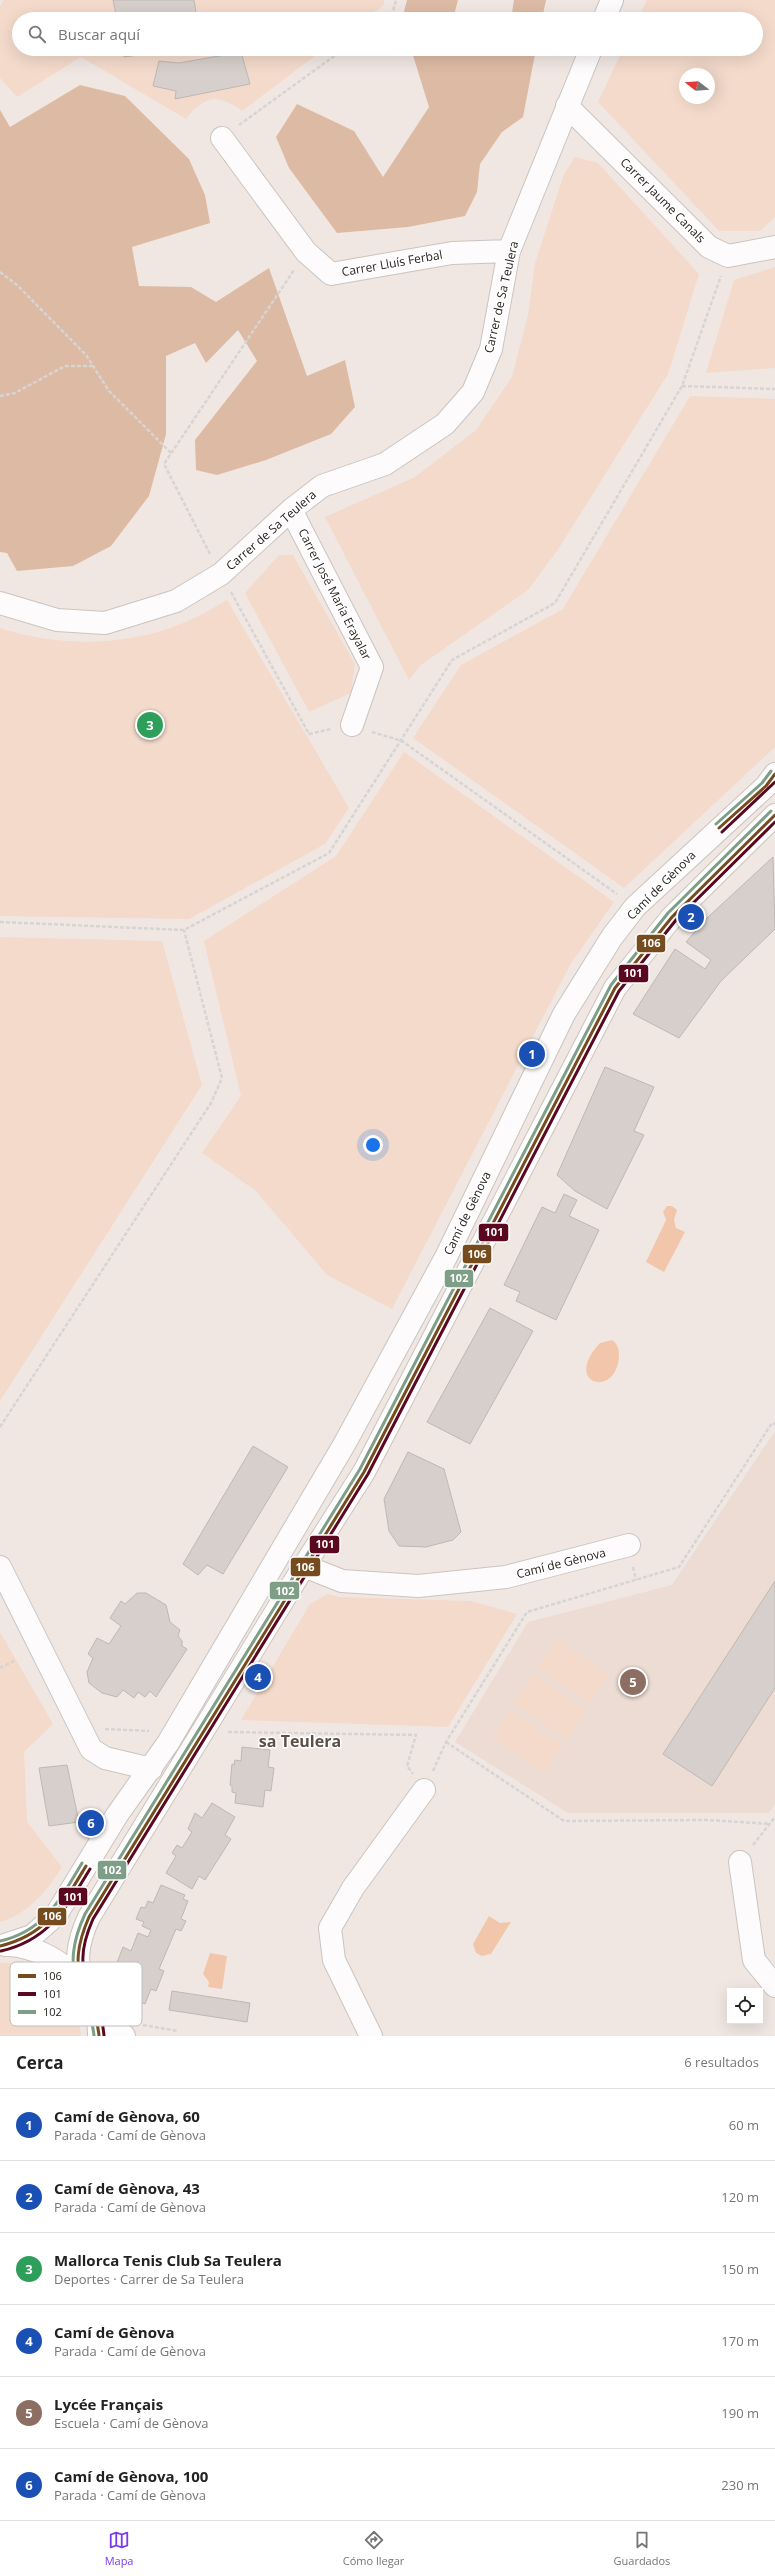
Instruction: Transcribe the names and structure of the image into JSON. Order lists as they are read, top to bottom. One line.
{"streets":{"street":["Carrer Jaume Canals","Carrer Lluís Ferbal","Carrer de Sa Teulera","Carrer José María Erayalar","Camí de Gènova"]},"crossings":[["Carrer Jaume Canals","Carrer de Sa Teulera"],["Carrer Lluís Ferbal","Carrer de Sa Teulera"],["Carrer de Sa Teulera","Carrer José María Erayalar"]],"districts":["sa Teulera"],"lines":["transit line 102","transit line 106","transit line 101"],"legend":["106","101","102"],"north":"left","page":{"search":"Buscar aquí","pins":["3","2","1","4","5","6"],"heading":["Cerca","6 resultados"],"list":[{"mark":"1","name":"Camí de Gènova, 60","note":"Parada · Camí de Gènova","value":"60 m"},{"mark":"2","name":"Camí de Gènova, 43","note":"Parada · Camí de Gènova","value":"120 m"},{"mark":"3","name":"Mallorca Tenis Club Sa Teulera","note":"Deportes · Carrer de Sa Teulera","value":"150 m"},{"mark":"4","name":"Camí de Gènova","note":"Parada · Camí de Gènova","value":"170 m"},{"mark":"5","name":"Lycée Français","note":"Escuela · Camí de Gènova","value":"190 m"},{"mark":"6","name":"Camí de Gènova, 100","note":"Parada · Camí de Gènova","value":"230 m"}],"nav":["Mapa","Cómo llegar","Guardados"]}}
